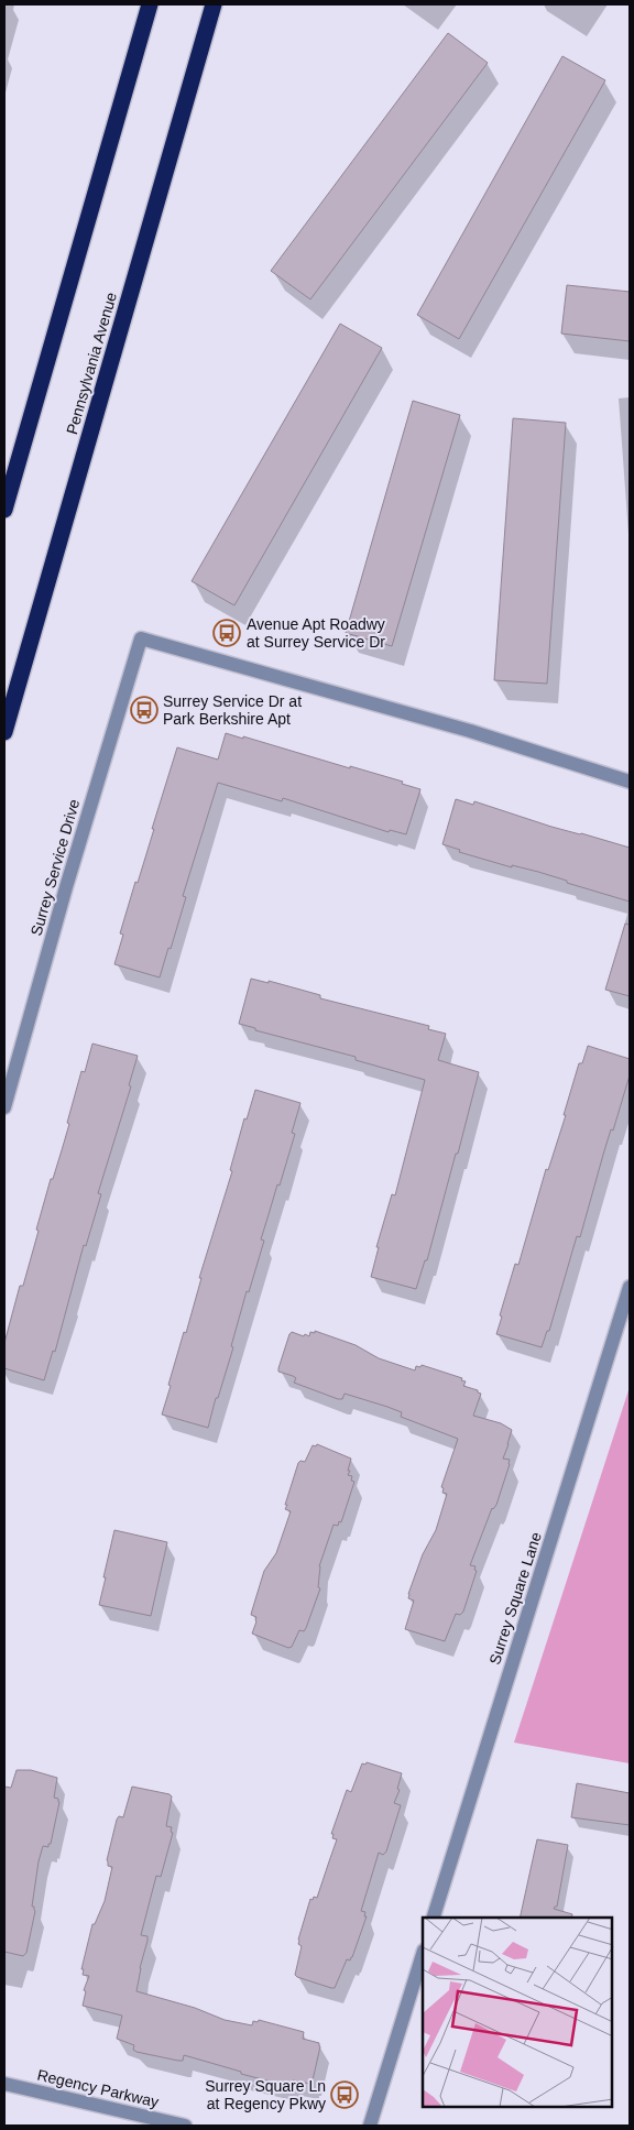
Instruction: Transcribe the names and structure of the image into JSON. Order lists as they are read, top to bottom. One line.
{"streets":{"highway":["Pennsylvania Avenue"],"street":["Surrey Service Drive","Surrey Square Lane","Regency Parkway"]},"places":{"bus stop":["Avenue Apt Roadwy at Surrey Service Dr","Surrey Service Dr at Park Berkshire Apt","Surrey Square Ln at Regency Pkwy"]}}
